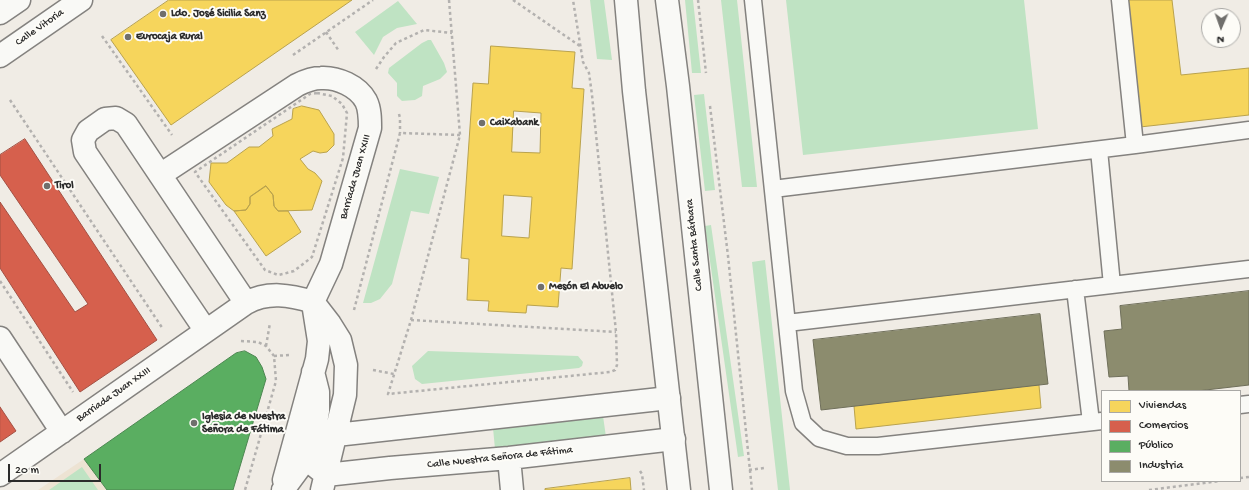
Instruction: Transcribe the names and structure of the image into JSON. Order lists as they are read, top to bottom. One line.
{"streets":{"main road":["Calle Vitoria","Barriada Juan XXIII","Calle Santa Bárbara","Calle Nuestra Señora de Fátima"]},"places":["Ldo. José Sicilia Sanz","Eurocaja Rural","Caixabank","Tirol","Mesón El Abuelo","Iglesia de Nuestra Señora de Fátima"],"legend":["Viviendas","Comercios","Público","Industria"],"scale_bar":"20 m","north":"bottom"}
